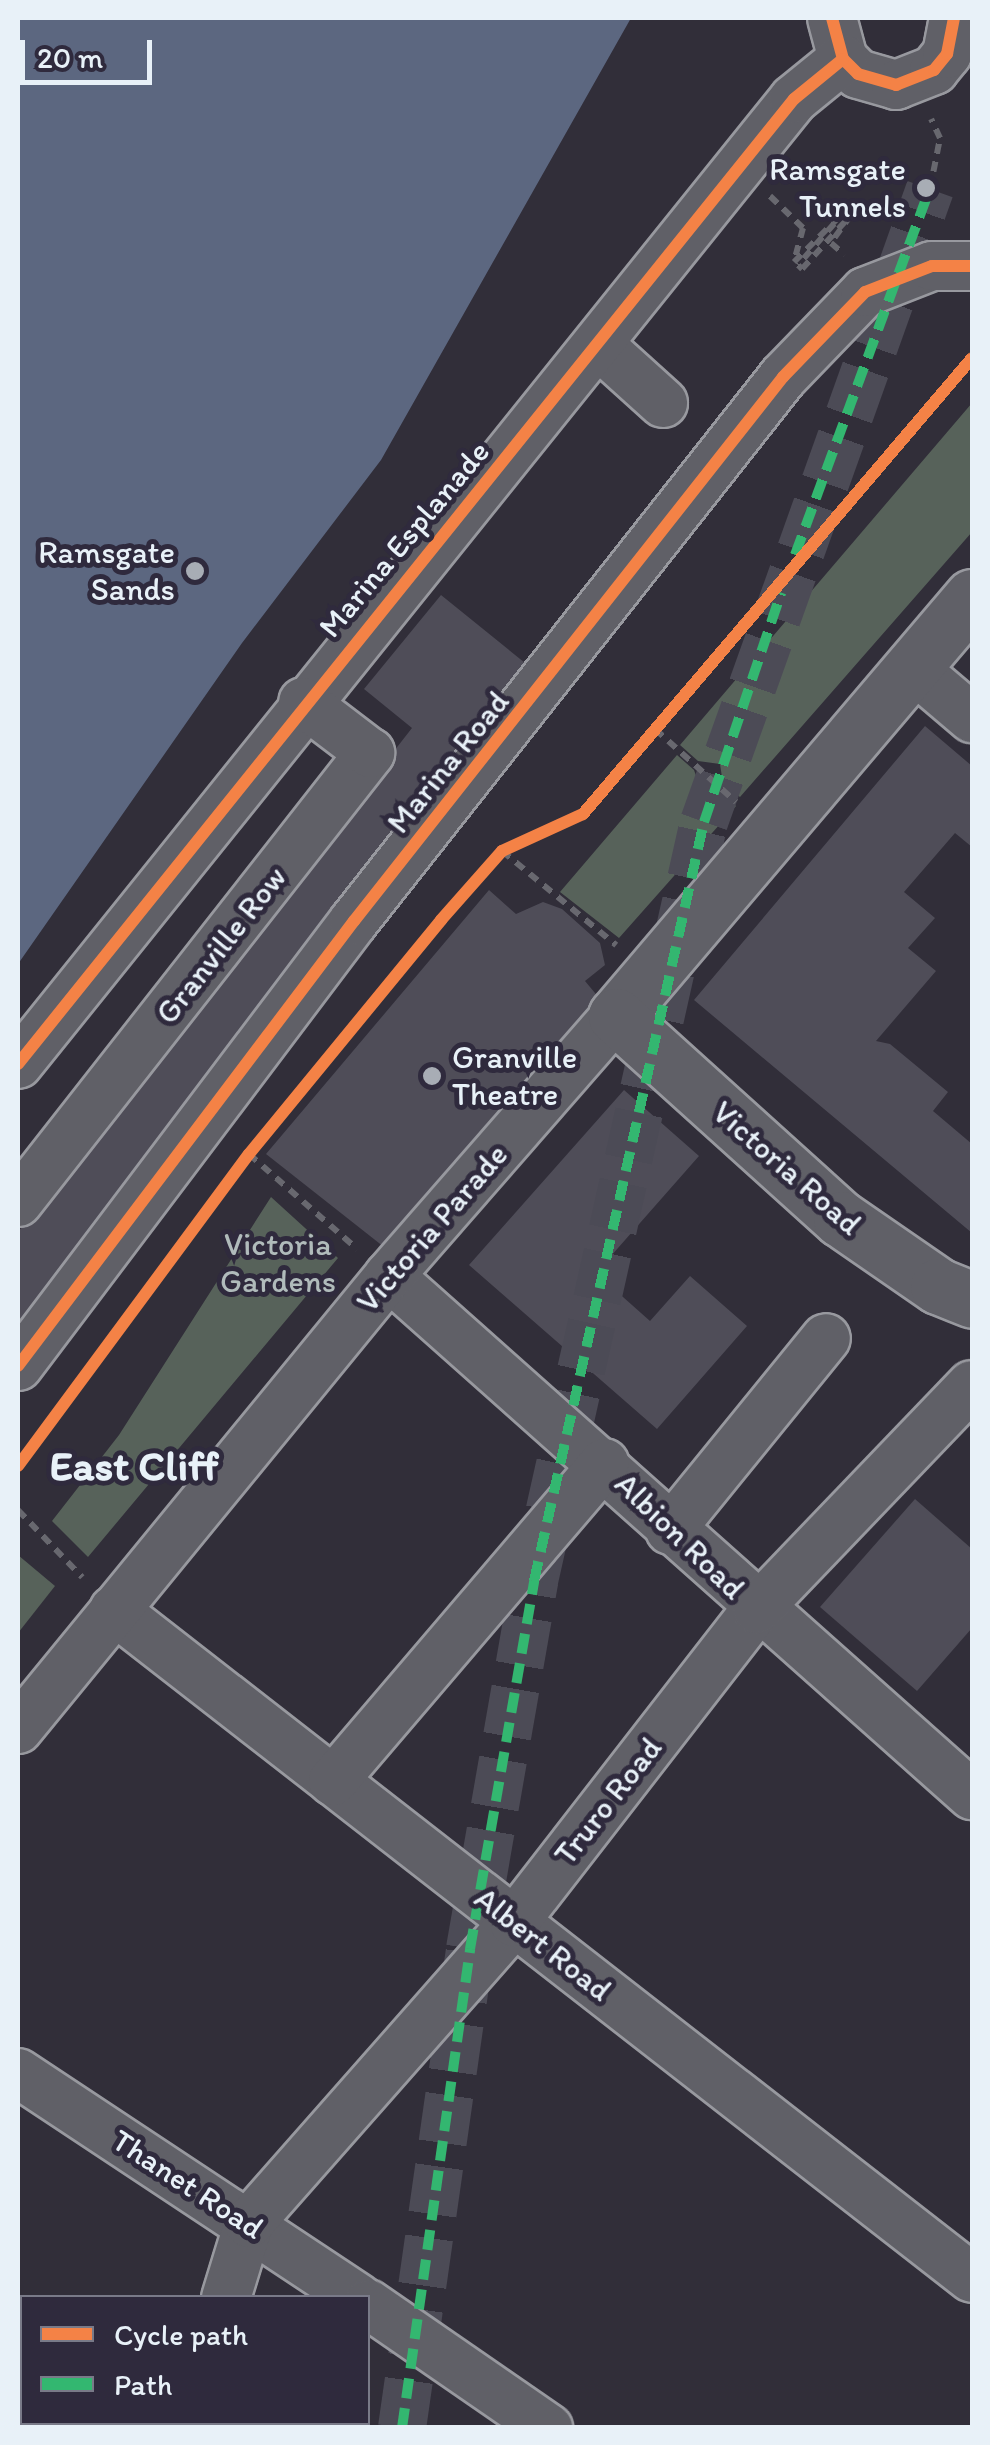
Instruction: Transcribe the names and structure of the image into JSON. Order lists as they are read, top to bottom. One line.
{"streets":{"main road":["Victoria Road","Victoria Parade"],"street":["Marina Esplanade","Marina Road","Granville Row","Albion Road","Truro Road","Albert Road","Thanet Road"]},"crossings":[["Marina Esplanade","Granville Row"],["Victoria Road","Victoria Parade"],["Victoria Parade","Albion Road"],["Victoria Parade","Albert Road"],["Albion Road","Truro Road"],["Truro Road","Albert Road"],["Truro Road","Thanet Road"]],"districts":["East Cliff"],"parks":["Victoria Gardens"],"places":["Ramsgate Tunnels","Ramsgate Sands","Granville Theatre"],"legend":["Cycle path","Path"],"scale_bar":"20 m"}
